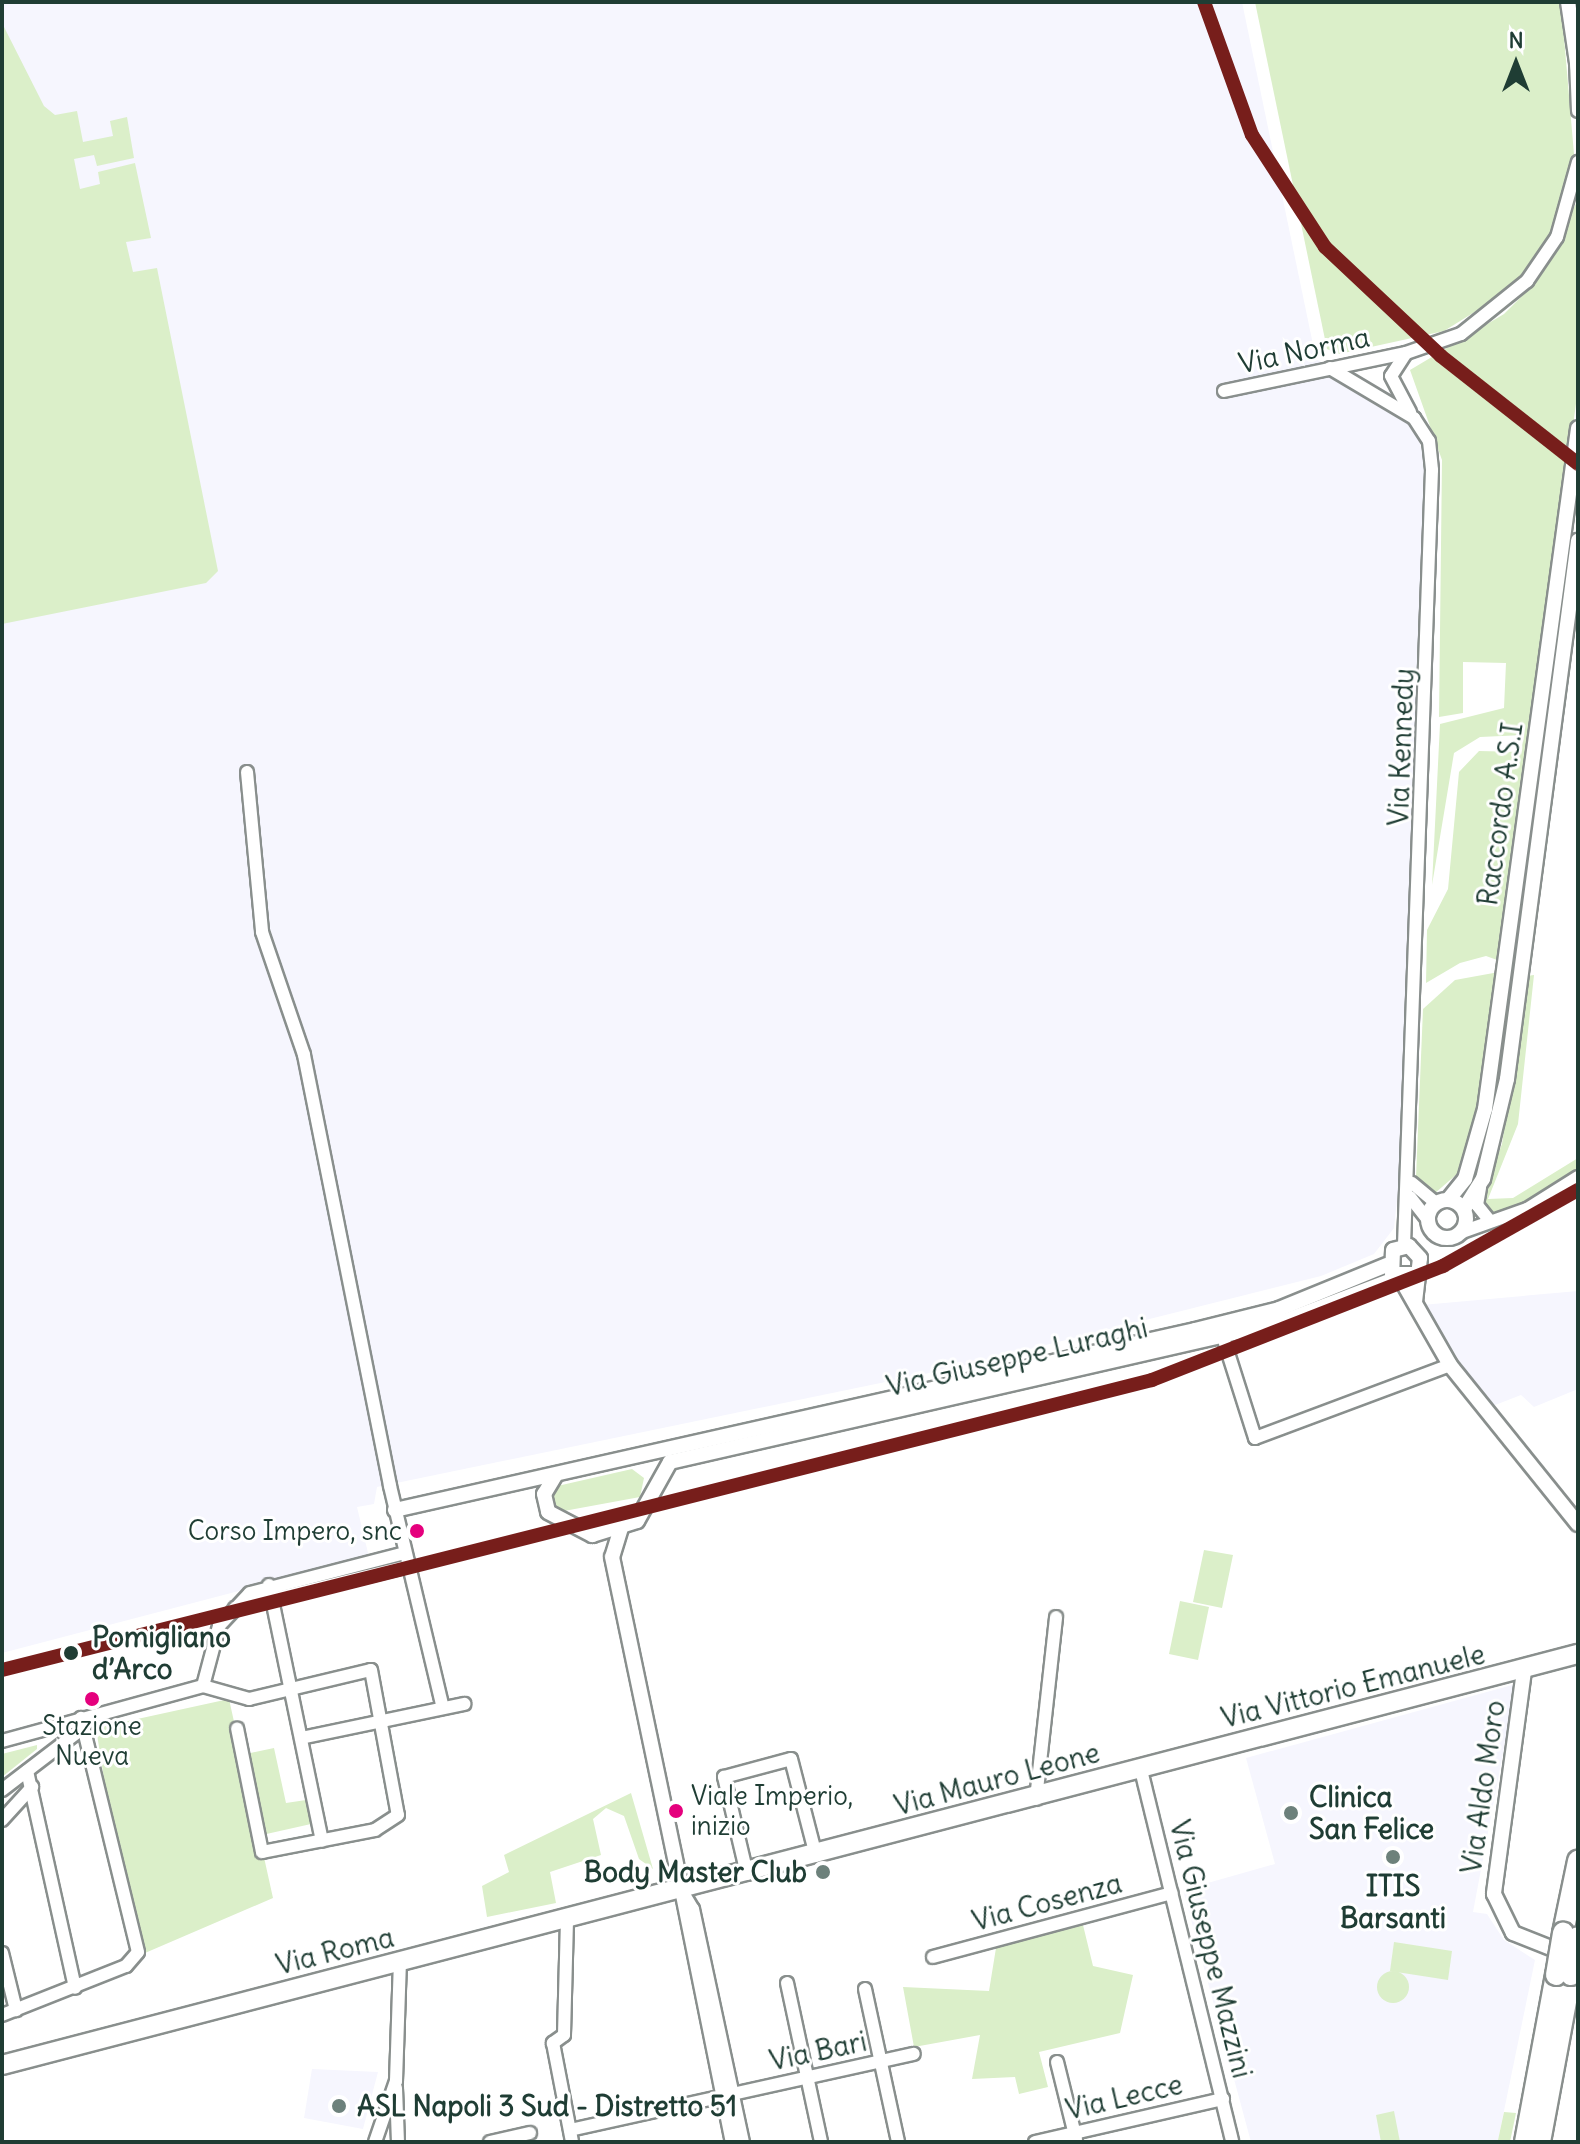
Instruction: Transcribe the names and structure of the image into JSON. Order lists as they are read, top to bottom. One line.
{"streets":{"main road":["Via Vittorio Emanuele","Via Mauro Leone","Via Roma"],"street":["Via Norma","Via Kennedy","Raccordo A.S.I","Via Giuseppe Luraghi","Via Aldo Moro","Via Cosenza","Via Giuseppe Mazzini","Via Bari","Via Lecce"]},"crossings":[["Via Norma","Via Kennedy"],["Via Vittorio Emanuele","Via Mauro Leone"],["Via Vittorio Emanuele","Via Aldo Moro"],["Via Vittorio Emanuele","Via Giuseppe Mazzini"],["Via Mauro Leone","Via Giuseppe Mazzini"],["Via Mauro Leone","Via Roma"],["Via Cosenza","Via Giuseppe Mazzini"],["Via Giuseppe Mazzini","Via Lecce"]],"places":["Corso Impero, snc","Pomigliano d’Arco","Stazione Nueva","Viale Imperio, inizio","Clinica San Felice","ITIS Barsanti","Body Master Club","ASL Napoli 3 Sud - Distretto 51"],"north":"top"}
